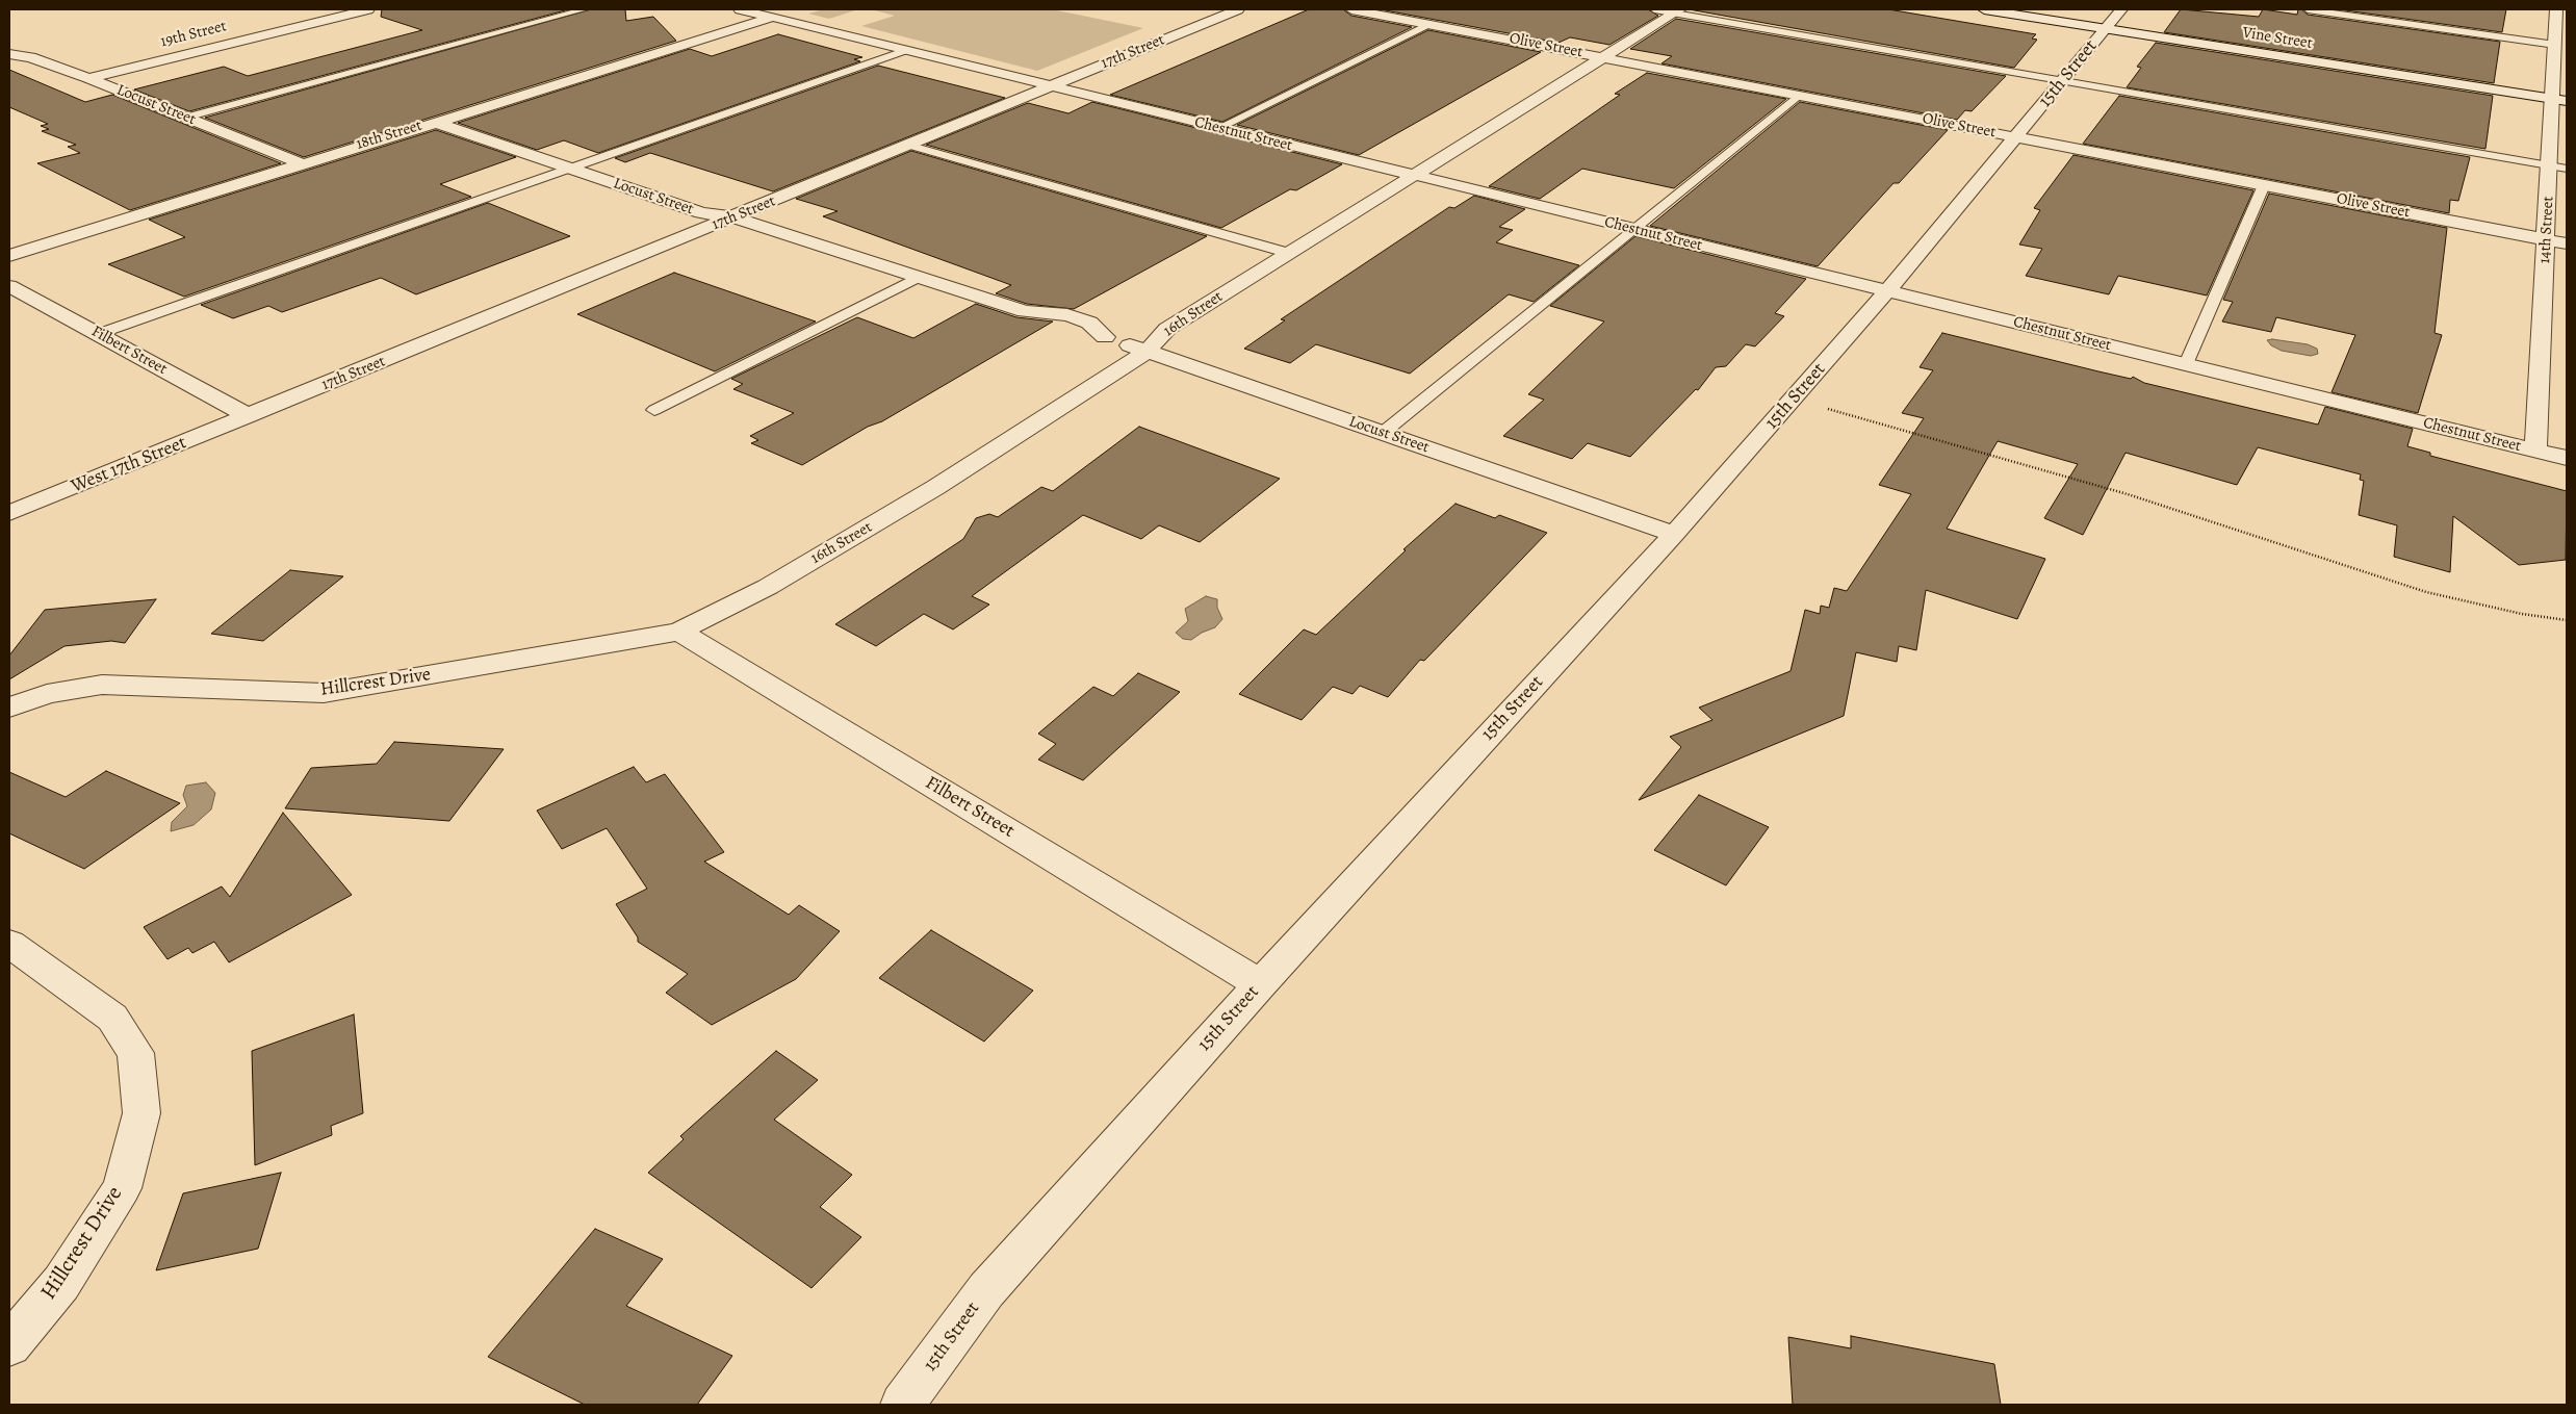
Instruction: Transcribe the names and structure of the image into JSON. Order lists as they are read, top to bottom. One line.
{"streets":{"street":["19th Street","Vine Street","Olive Street","17th Street","15th Street","Locust Street","Chestnut Street","18th Street","14th Street","16th Street","Filbert Street","West 17th Street","Hillcrest Drive"]},"crossings":[["19th Street","Locust Street"],["Vine Street","15th Street"],["Vine Street","14th Street"],["Olive Street","15th Street"],["Olive Street","14th Street"],["Olive Street","16th Street"],["17th Street","Locust Street"],["17th Street","Chestnut Street"],["17th Street","Filbert Street"],["17th Street","West 17th Street"],["15th Street","Locust Street"],["15th Street","Chestnut Street"],["15th Street","Filbert Street"],["Locust Street","18th Street"],["Locust Street","16th Street"],["Chestnut Street","18th Street"],["Chestnut Street","14th Street"],["Chestnut Street","16th Street"],["16th Street","Filbert Street"],["16th Street","Hillcrest Drive"],["Filbert Street","West 17th Street"],["Filbert Street","Hillcrest Drive"]]}
